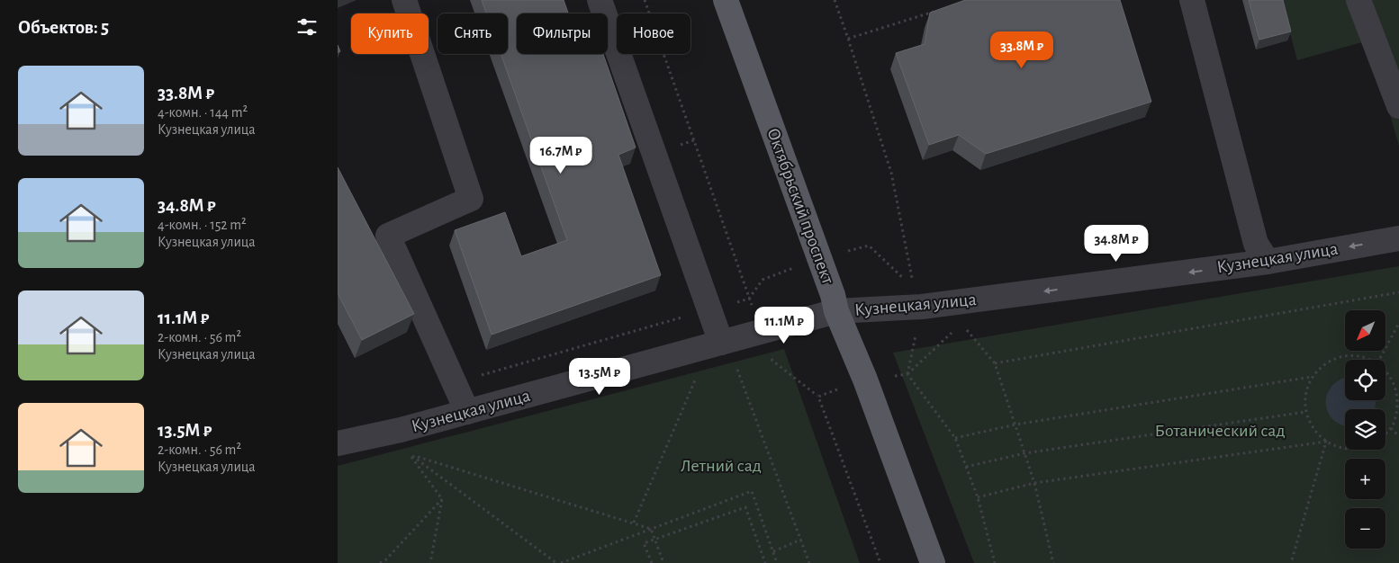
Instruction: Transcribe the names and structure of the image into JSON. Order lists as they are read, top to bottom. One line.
{"streets":{"main road":["Октябрьский проспект"],"street":["Кузнецкая улица"]},"crossings":[["Октябрьский проспект","Кузнецкая улица"]],"one_way":["Кузнецкая улица"],"parks":["Ботанический сад","Летний сад"],"north":"bottom left","page":{"heading":"Объектов: 5","chip":["Купить","Снять","Фильтры","Новое"],"price":["33.8M ₽","16.7M ₽","34.8M ₽","11.1M ₽","13.5M ₽"],"list":[{"name":"33.8M ₽","note":"4-комн. · 144 m² · Кузнецкая улица"},{"name":"34.8M ₽","note":"4-комн. · 152 m² · Кузнецкая улица"},{"name":"11.1M ₽","note":"2-комн. · 56 m² · Кузнецкая улица"},{"name":"13.5M ₽","note":"2-комн. · 56 m² · Кузнецкая улица"}],"map_buttons":["+","−"]}}
